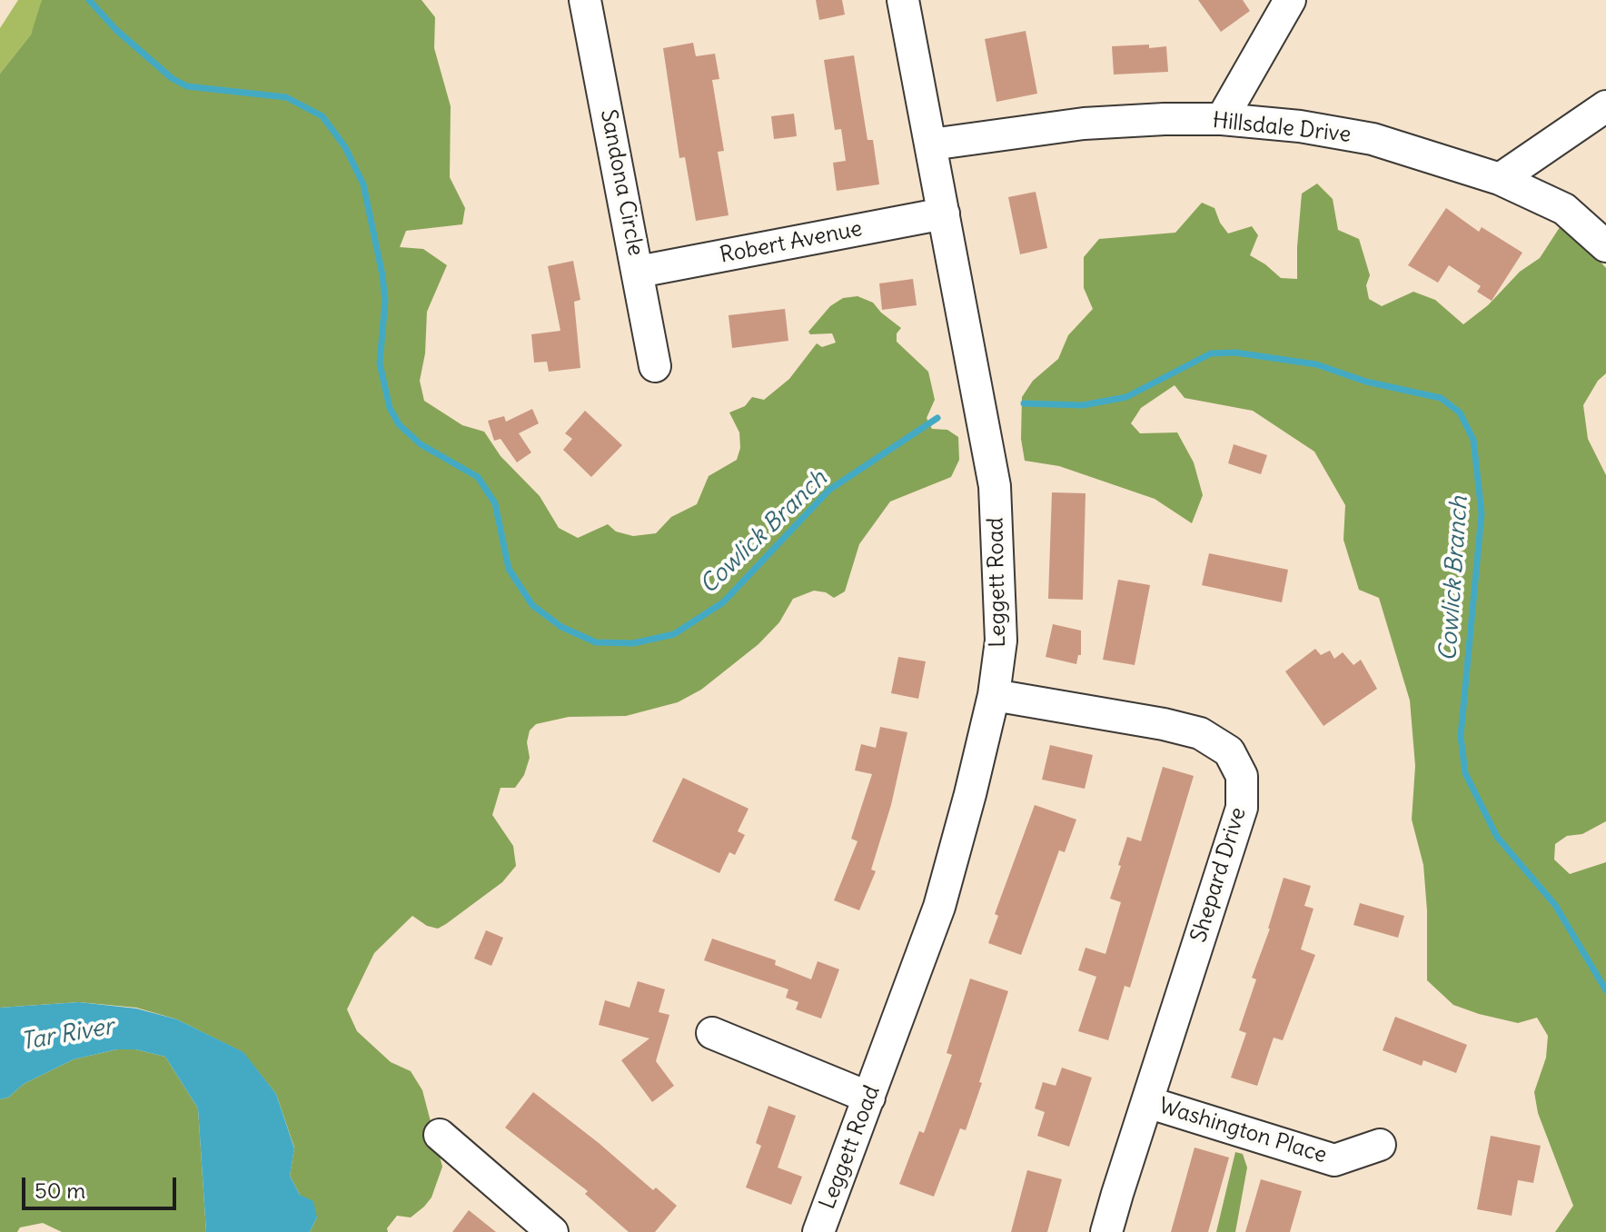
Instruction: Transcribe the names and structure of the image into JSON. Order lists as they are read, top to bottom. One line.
{"streets":{"street":["Hillsdale Drive","Sandona Circle","Robert Avenue","Leggett Road","Shepard Drive","Washington Place"]},"crossings":[["Hillsdale Drive","Leggett Road"],["Sandona Circle","Robert Avenue"],["Robert Avenue","Leggett Road"],["Leggett Road","Shepard Drive"],["Shepard Drive","Washington Place"]],"water":["Cowlick Branch","Tar River"],"scale_bar":"50 m"}
